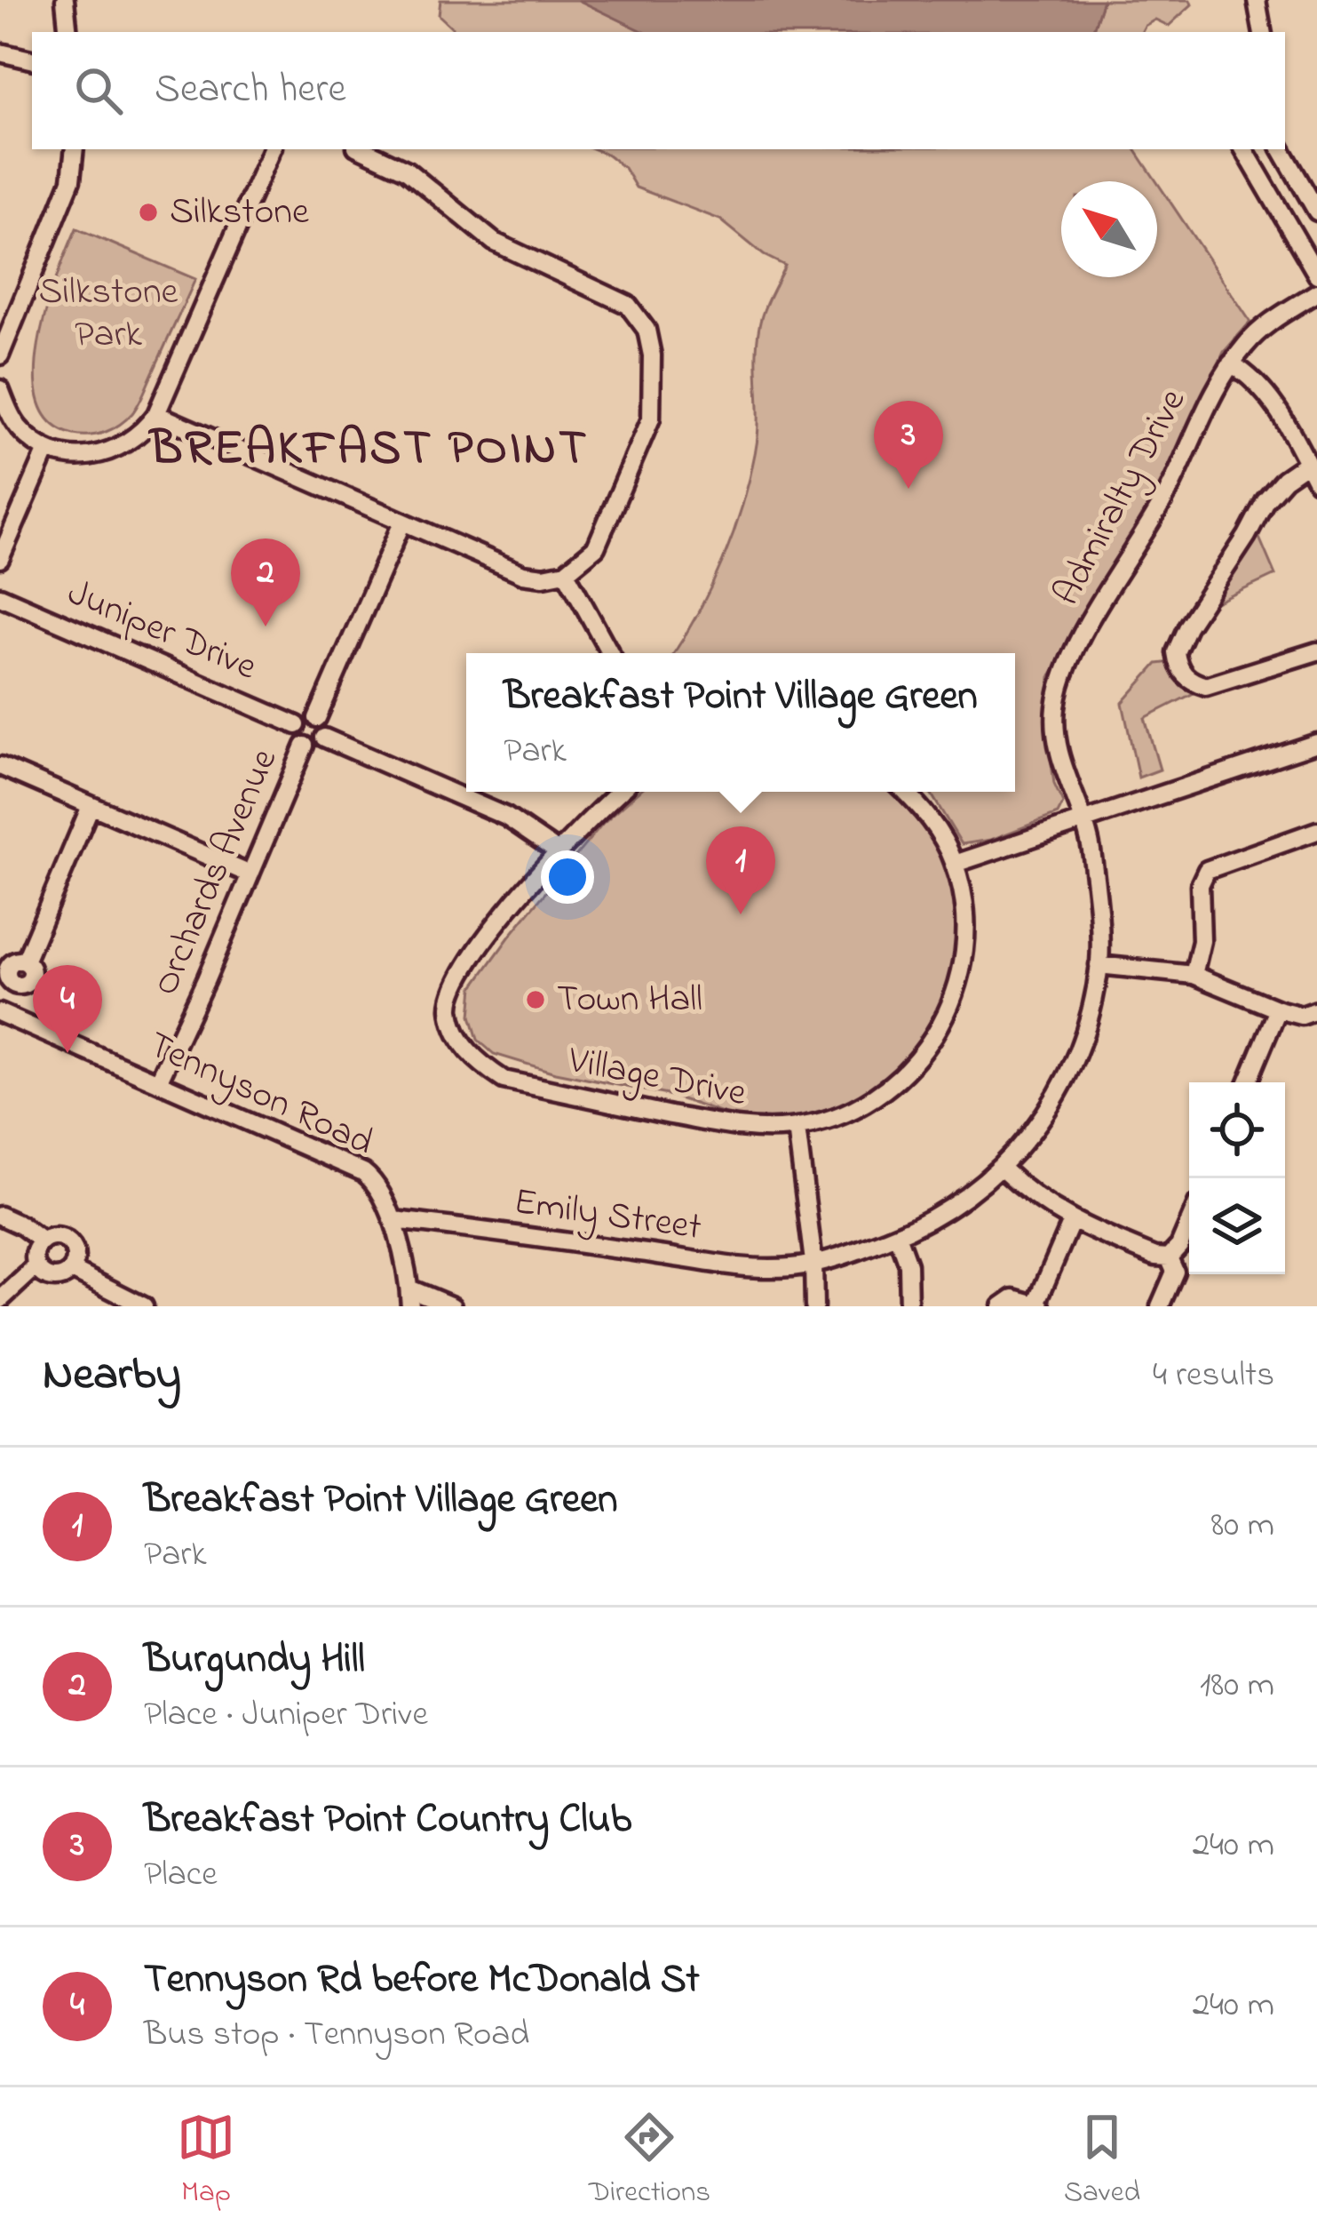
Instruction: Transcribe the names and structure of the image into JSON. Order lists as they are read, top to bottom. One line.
{"streets":{"street":["Admiralty Drive","Juniper Drive","Orchards Avenue","Village Drive","Tennyson Road","Emily Street"]},"crossings":[["Admiralty Drive","Emily Street"],["Juniper Drive","Orchards Avenue"],["Orchards Avenue","Tennyson Road"],["Tennyson Road","Emily Street"]],"districts":["BREAKFAST POINT"],"parks":["Silkstone Park"],"places":["Silkstone","Town Hall"],"north":"top left","page":{"search":"Search here","pins":["3","2","1","4"],"popup":["Breakfast Point Village Green","Park"],"heading":["Nearby","4 results"],"list":[{"mark":"1","name":"Breakfast Point Village Green","note":"Park","value":"80 m"},{"mark":"2","name":"Burgundy Hill","note":"Place · Juniper Drive","value":"180 m"},{"mark":"3","name":"Breakfast Point Country Club","note":"Place","value":"240 m"},{"mark":"4","name":"Tennyson Rd before McDonald St","note":"Bus stop · Tennyson Road","value":"240 m"}],"nav":["Map","Directions","Saved"]}}
